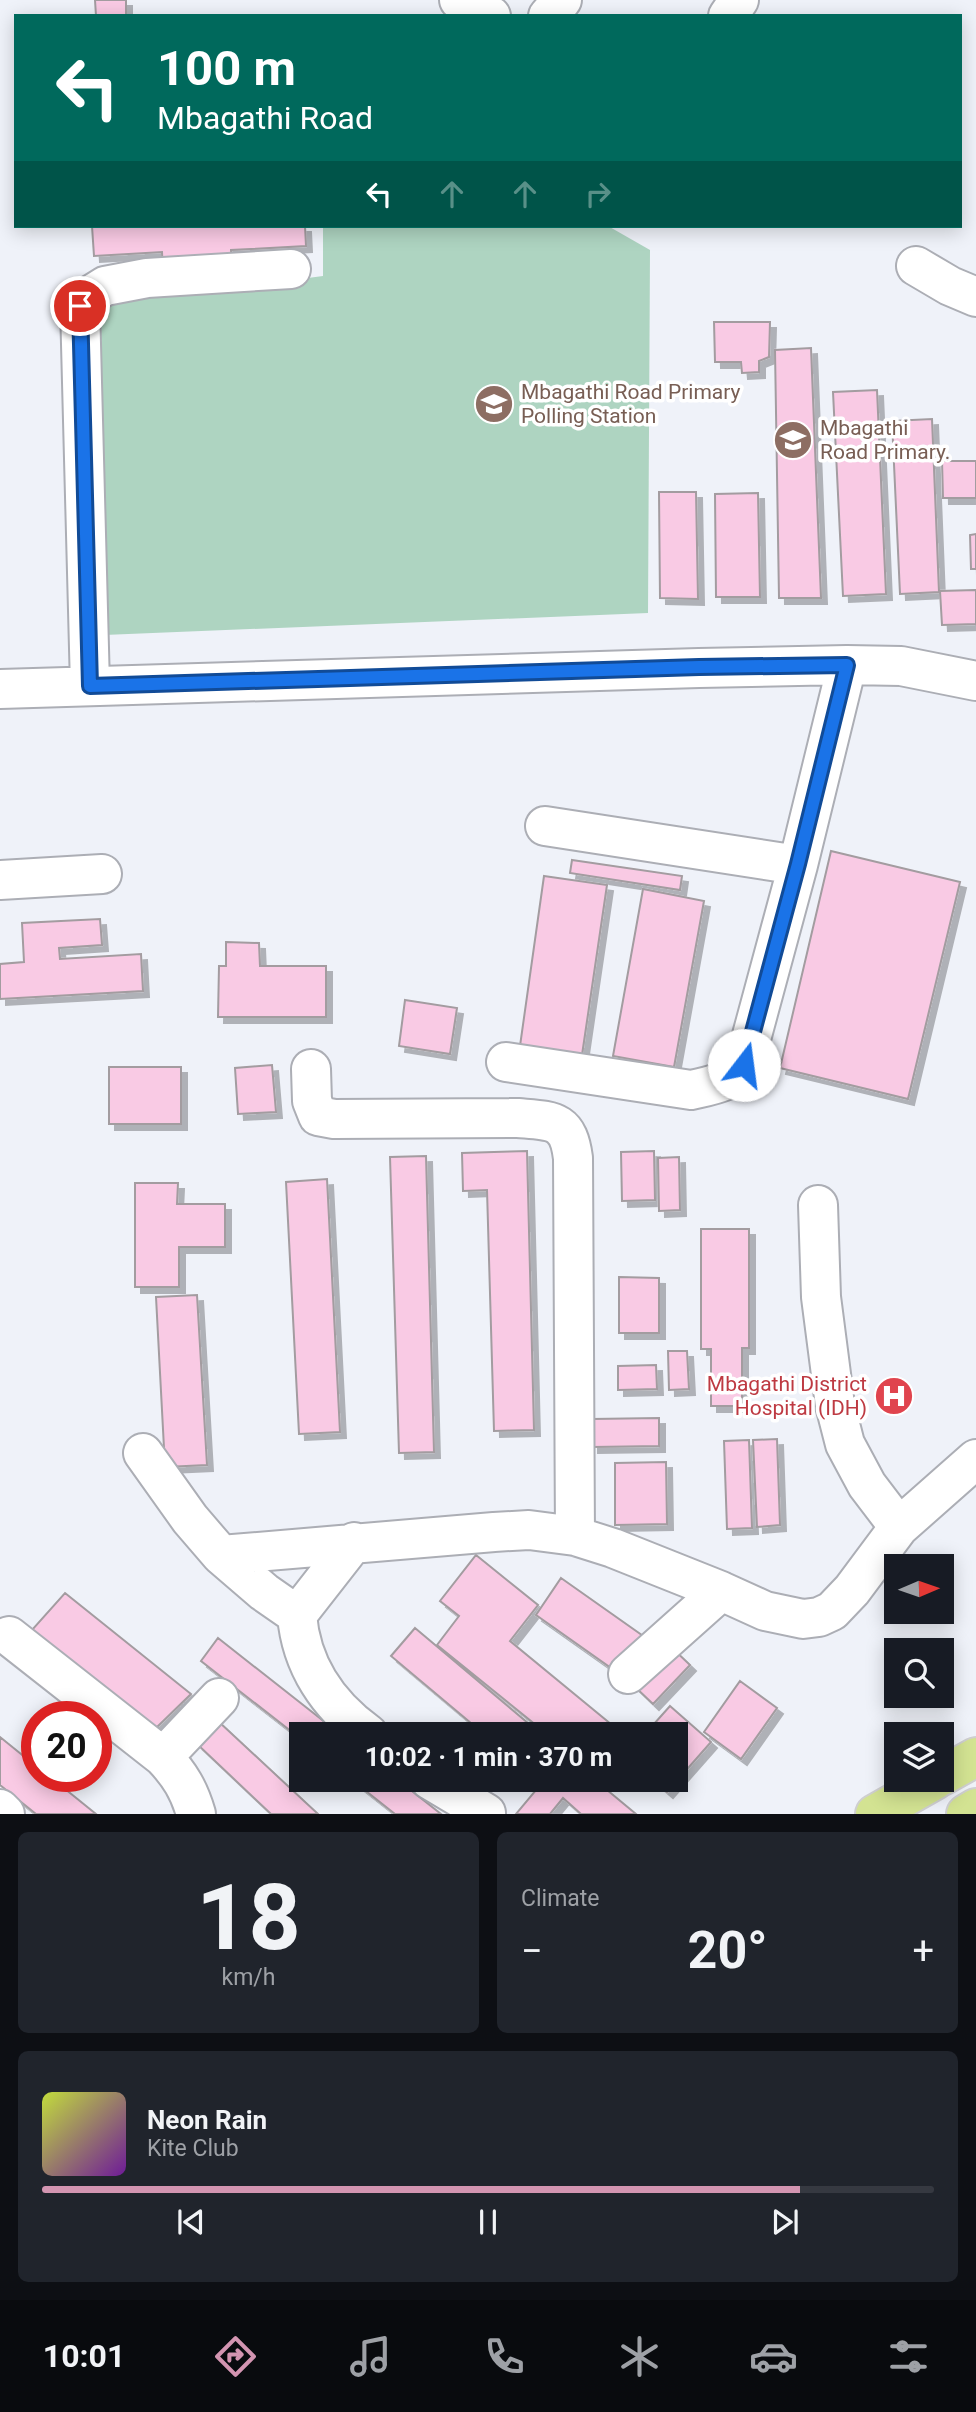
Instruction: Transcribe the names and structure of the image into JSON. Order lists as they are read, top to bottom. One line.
{"places":{"school or university":["Mbagathi Road Primary Polling Station","Mbagathi Road Primary."],"hospital":["Mbagathi District Hospital (IDH)"]},"north":"right","page":{"turn":["100 m","Mbagathi Road"],"limit":"20","trip":"10:02 · 1 min · 370 m","tile":[["18","km/h"],"Climate"],"heat":["−","20°","+"],"song":["Neon Rain","Kite Club"],"tabs":"10:01"}}
